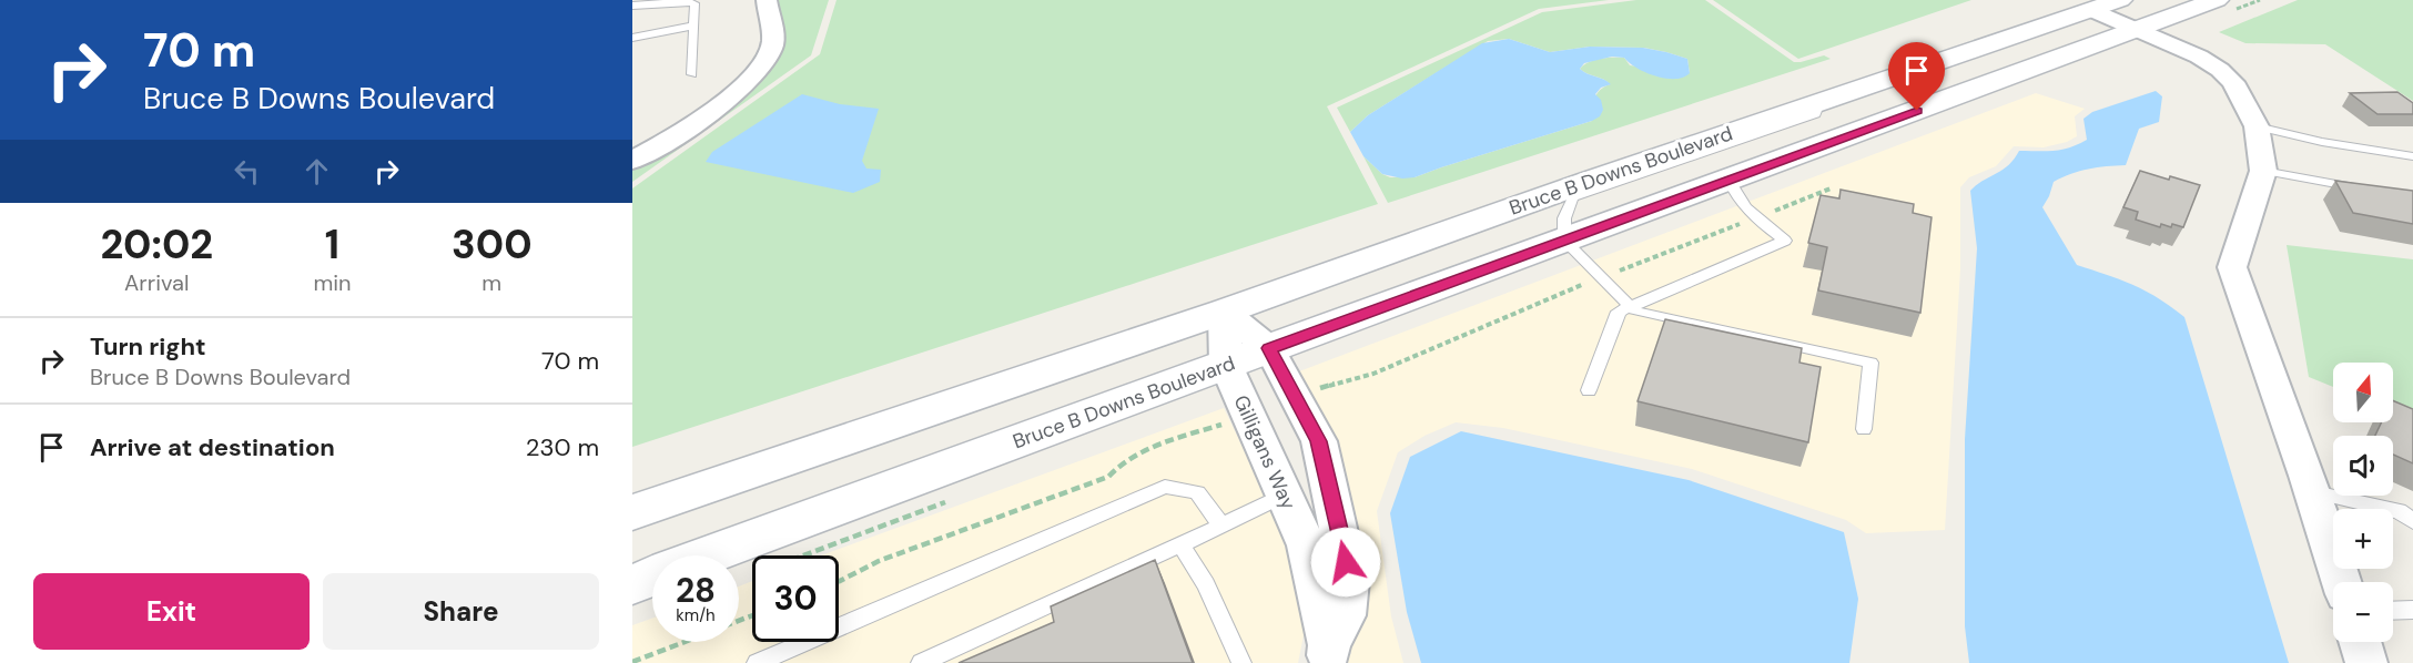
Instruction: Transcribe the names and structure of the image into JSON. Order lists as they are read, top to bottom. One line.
{"streets":{"main road":["Bruce B Downs Boulevard"],"street":["Gilligans Way"]},"crossings":[["Bruce B Downs Boulevard","Gilligans Way"]],"north":"top","page":{"turn":["70 m","Bruce B Downs Boulevard"],"eta":["20:02","Arrival","1","min","300","m"],"list":[{"name":"Turn right","note":"Bruce B Downs Boulevard","value":"70 m"},{"name":"Arrive at destination","value":"230 m"}],"map_buttons":["+","−"],"speed":"28 km/h","limit":"30","buttons":["Exit","Share"]}}
